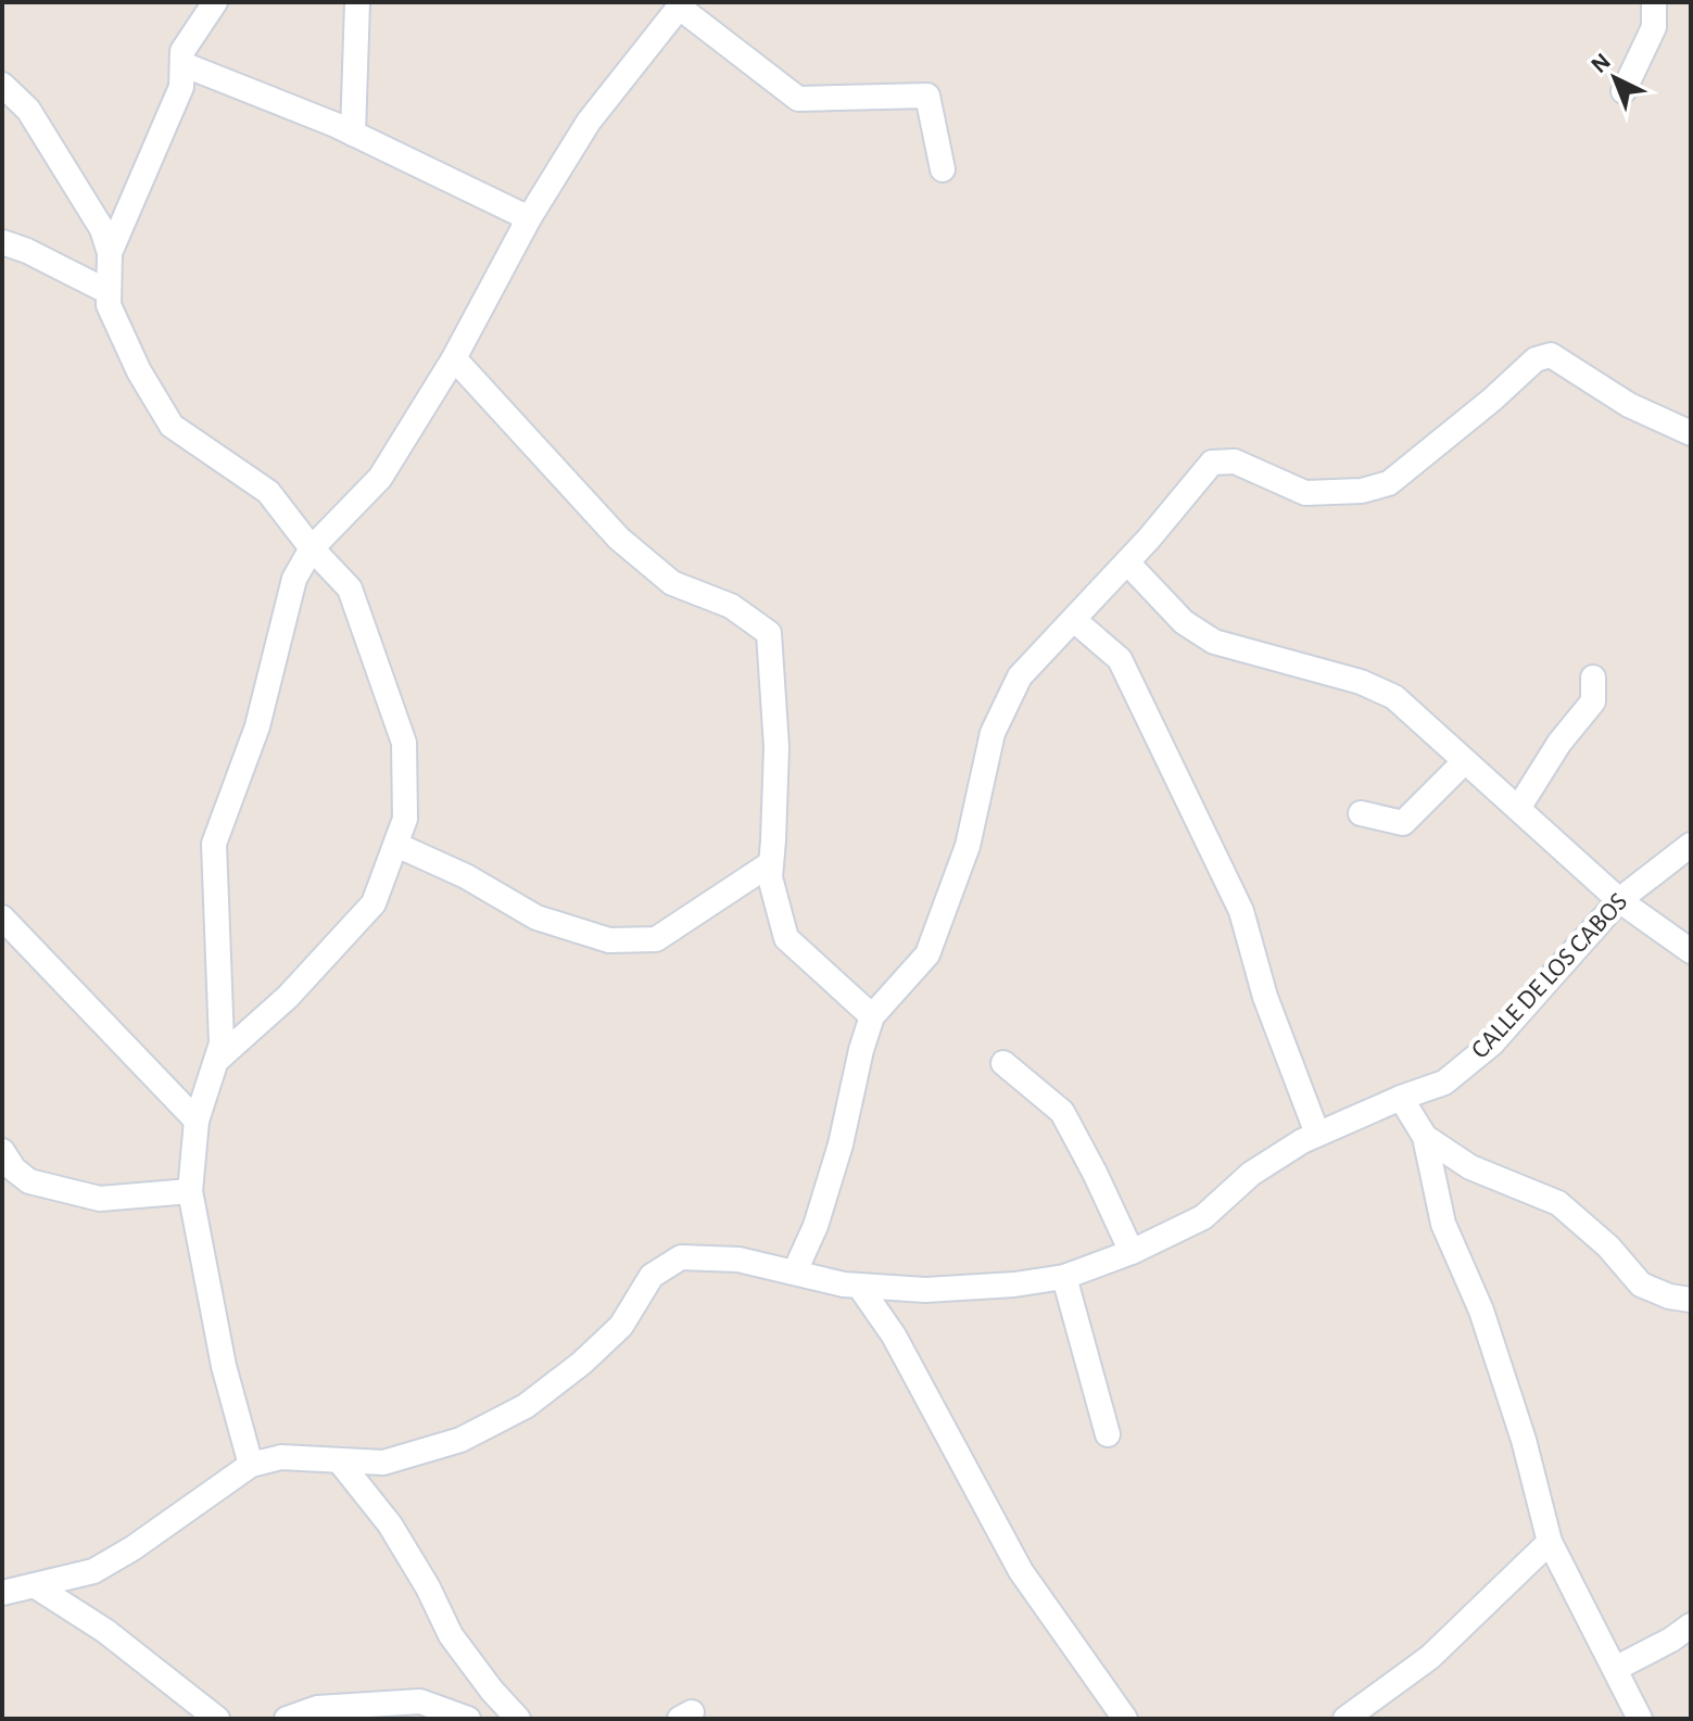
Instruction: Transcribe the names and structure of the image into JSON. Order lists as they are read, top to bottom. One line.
{"streets":{"street":["CALLE DE LOS CABOS"]},"north":"top left"}
